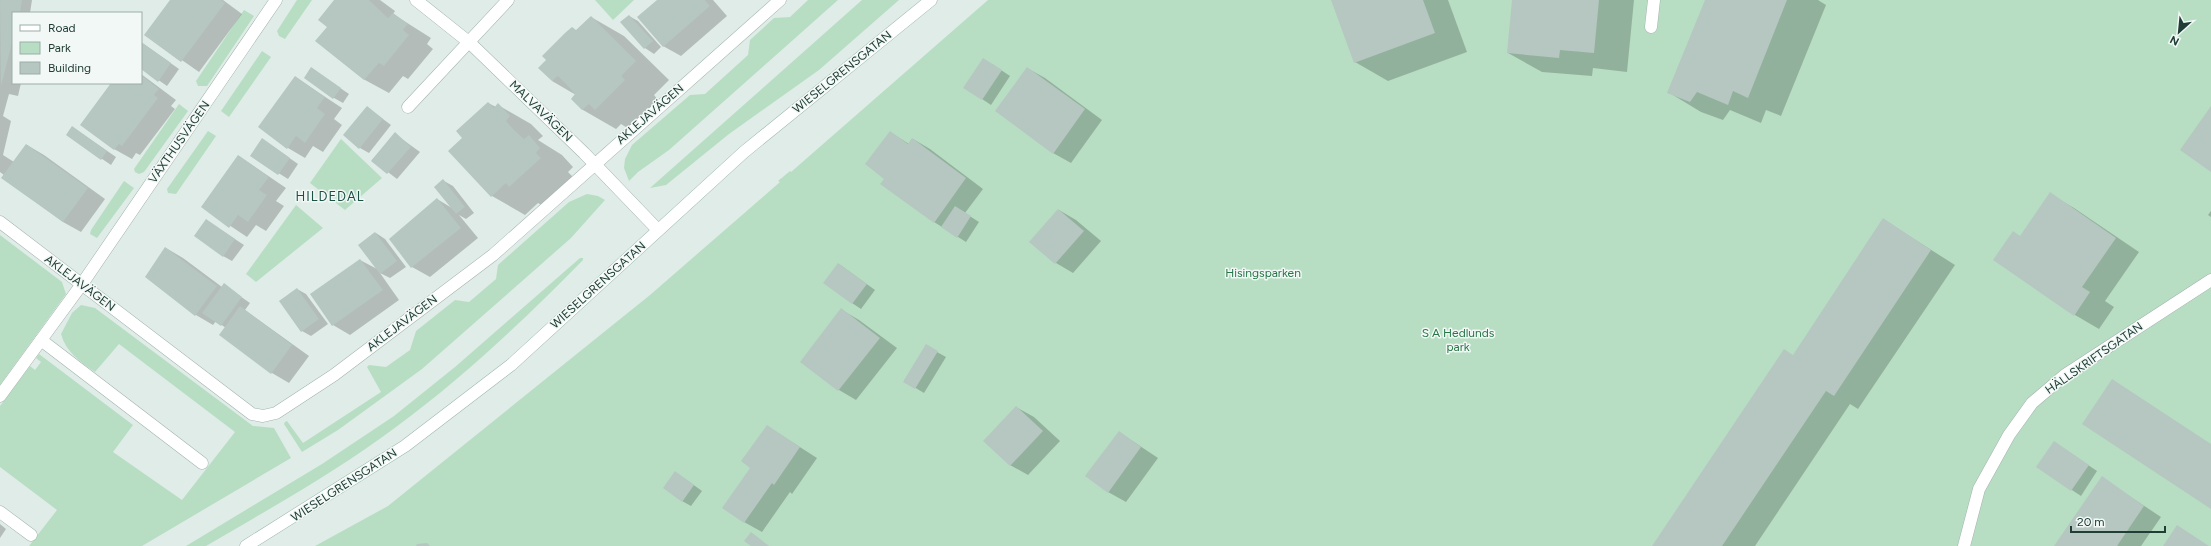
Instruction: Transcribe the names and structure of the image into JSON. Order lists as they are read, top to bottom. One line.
{"streets":{"street":["WIESELGRENSGATAN","MALVAVÄGEN","AKLEJAVÄGEN","VÄXTHUSVÄGEN","HÄLLSKRIFTSGATAN"]},"crossings":[["WIESELGRENSGATAN","MALVAVÄGEN"],["MALVAVÄGEN","AKLEJAVÄGEN"],["AKLEJAVÄGEN","VÄXTHUSVÄGEN"]],"districts":["HILDEDAL"],"parks":["Hisingsparken","S A Hedlunds park"],"legend":["Road","Park","Building"],"scale_bar":"20 m","north":"bottom left"}
